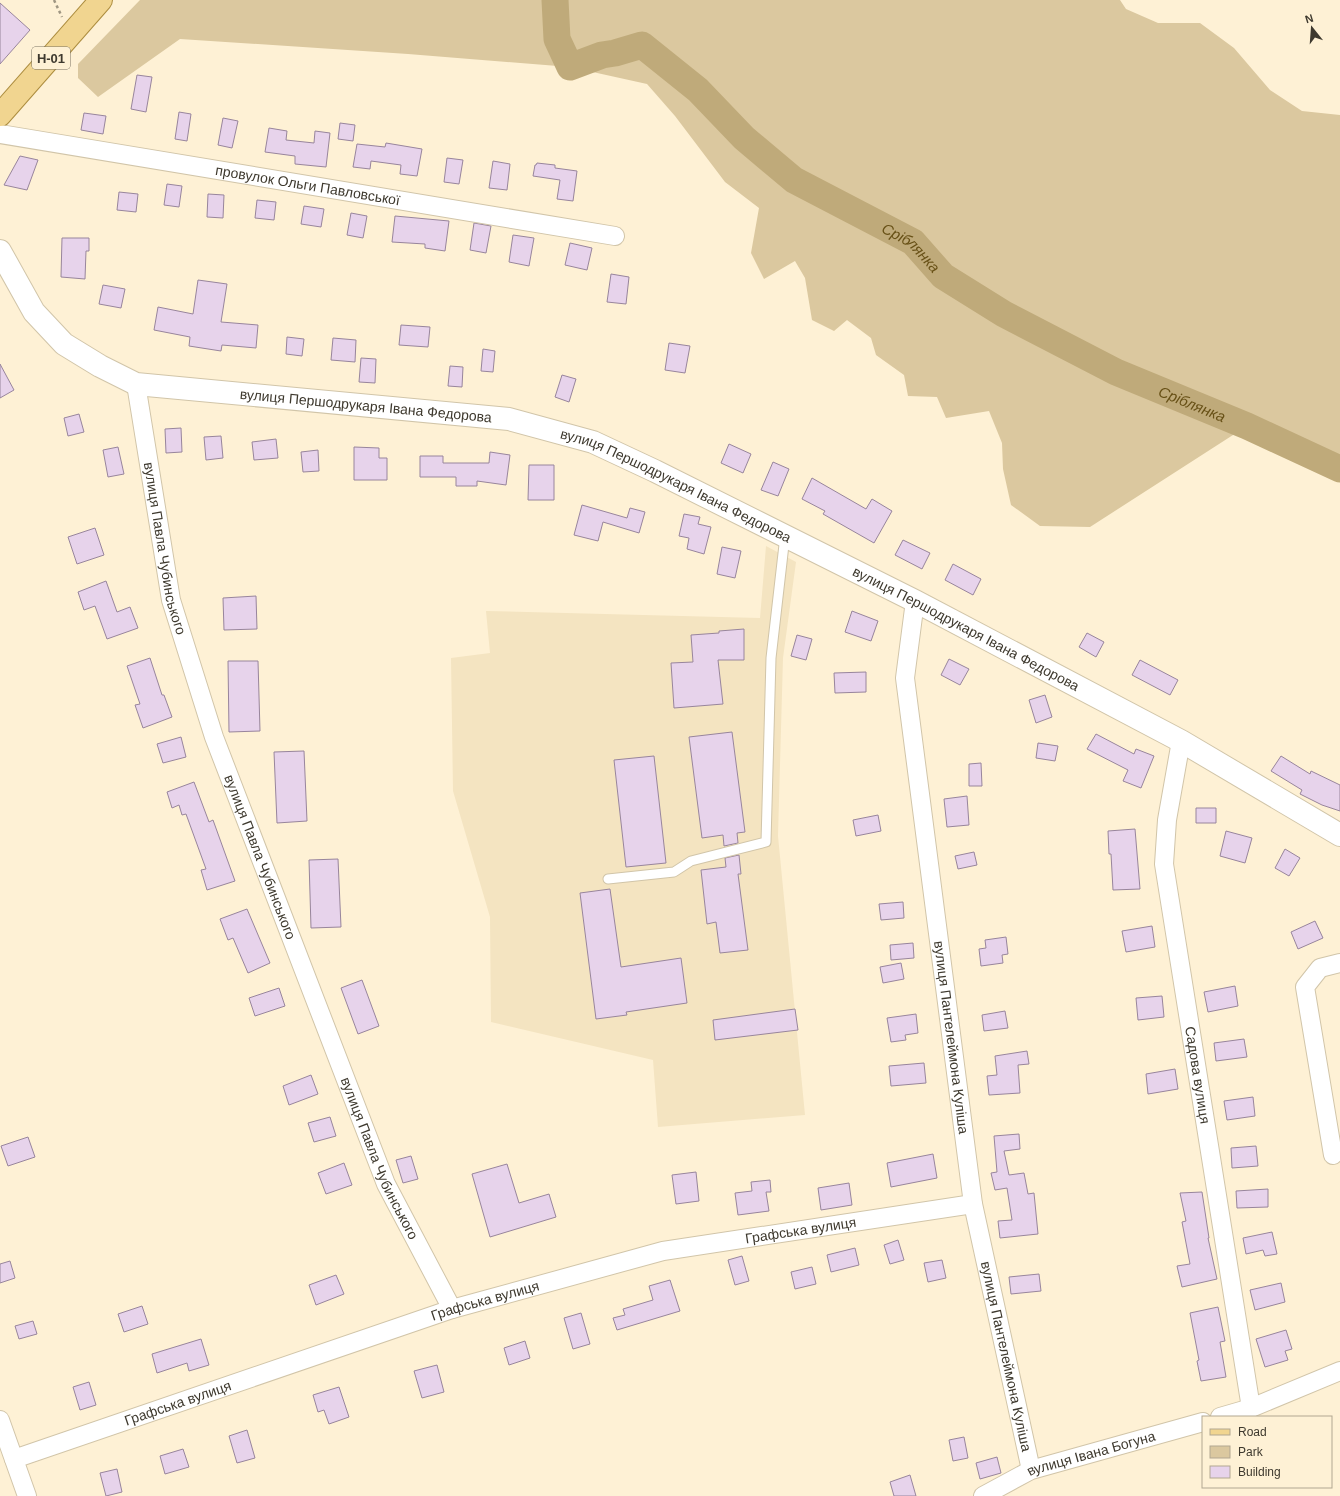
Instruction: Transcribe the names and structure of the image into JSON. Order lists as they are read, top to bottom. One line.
{"streets":{"main road":["Н-01"],"street":["провулок Ольги Павловської","вулиця Першодрукаря Івана Федорова","вулиця Павла Чубинського","вулиця Пантелеймона Куліша","Садова вулиця","Графська вулиця","вулиця Івана Богуна"]},"crossings":[["вулиця Першодрукаря Івана Федорова","вулиця Павла Чубинського"],["вулиця Першодрукаря Івана Федорова","вулиця Пантелеймона Куліша"],["вулиця Першодрукаря Івана Федорова","Садова вулиця"],["вулиця Павла Чубинського","Графська вулиця"],["вулиця Пантелеймона Куліша","Графська вулиця"],["вулиця Пантелеймона Куліша","вулиця Івана Богуна"]],"water":["Сріблянка"],"legend":["Road","Park","Building"],"north":"top"}
